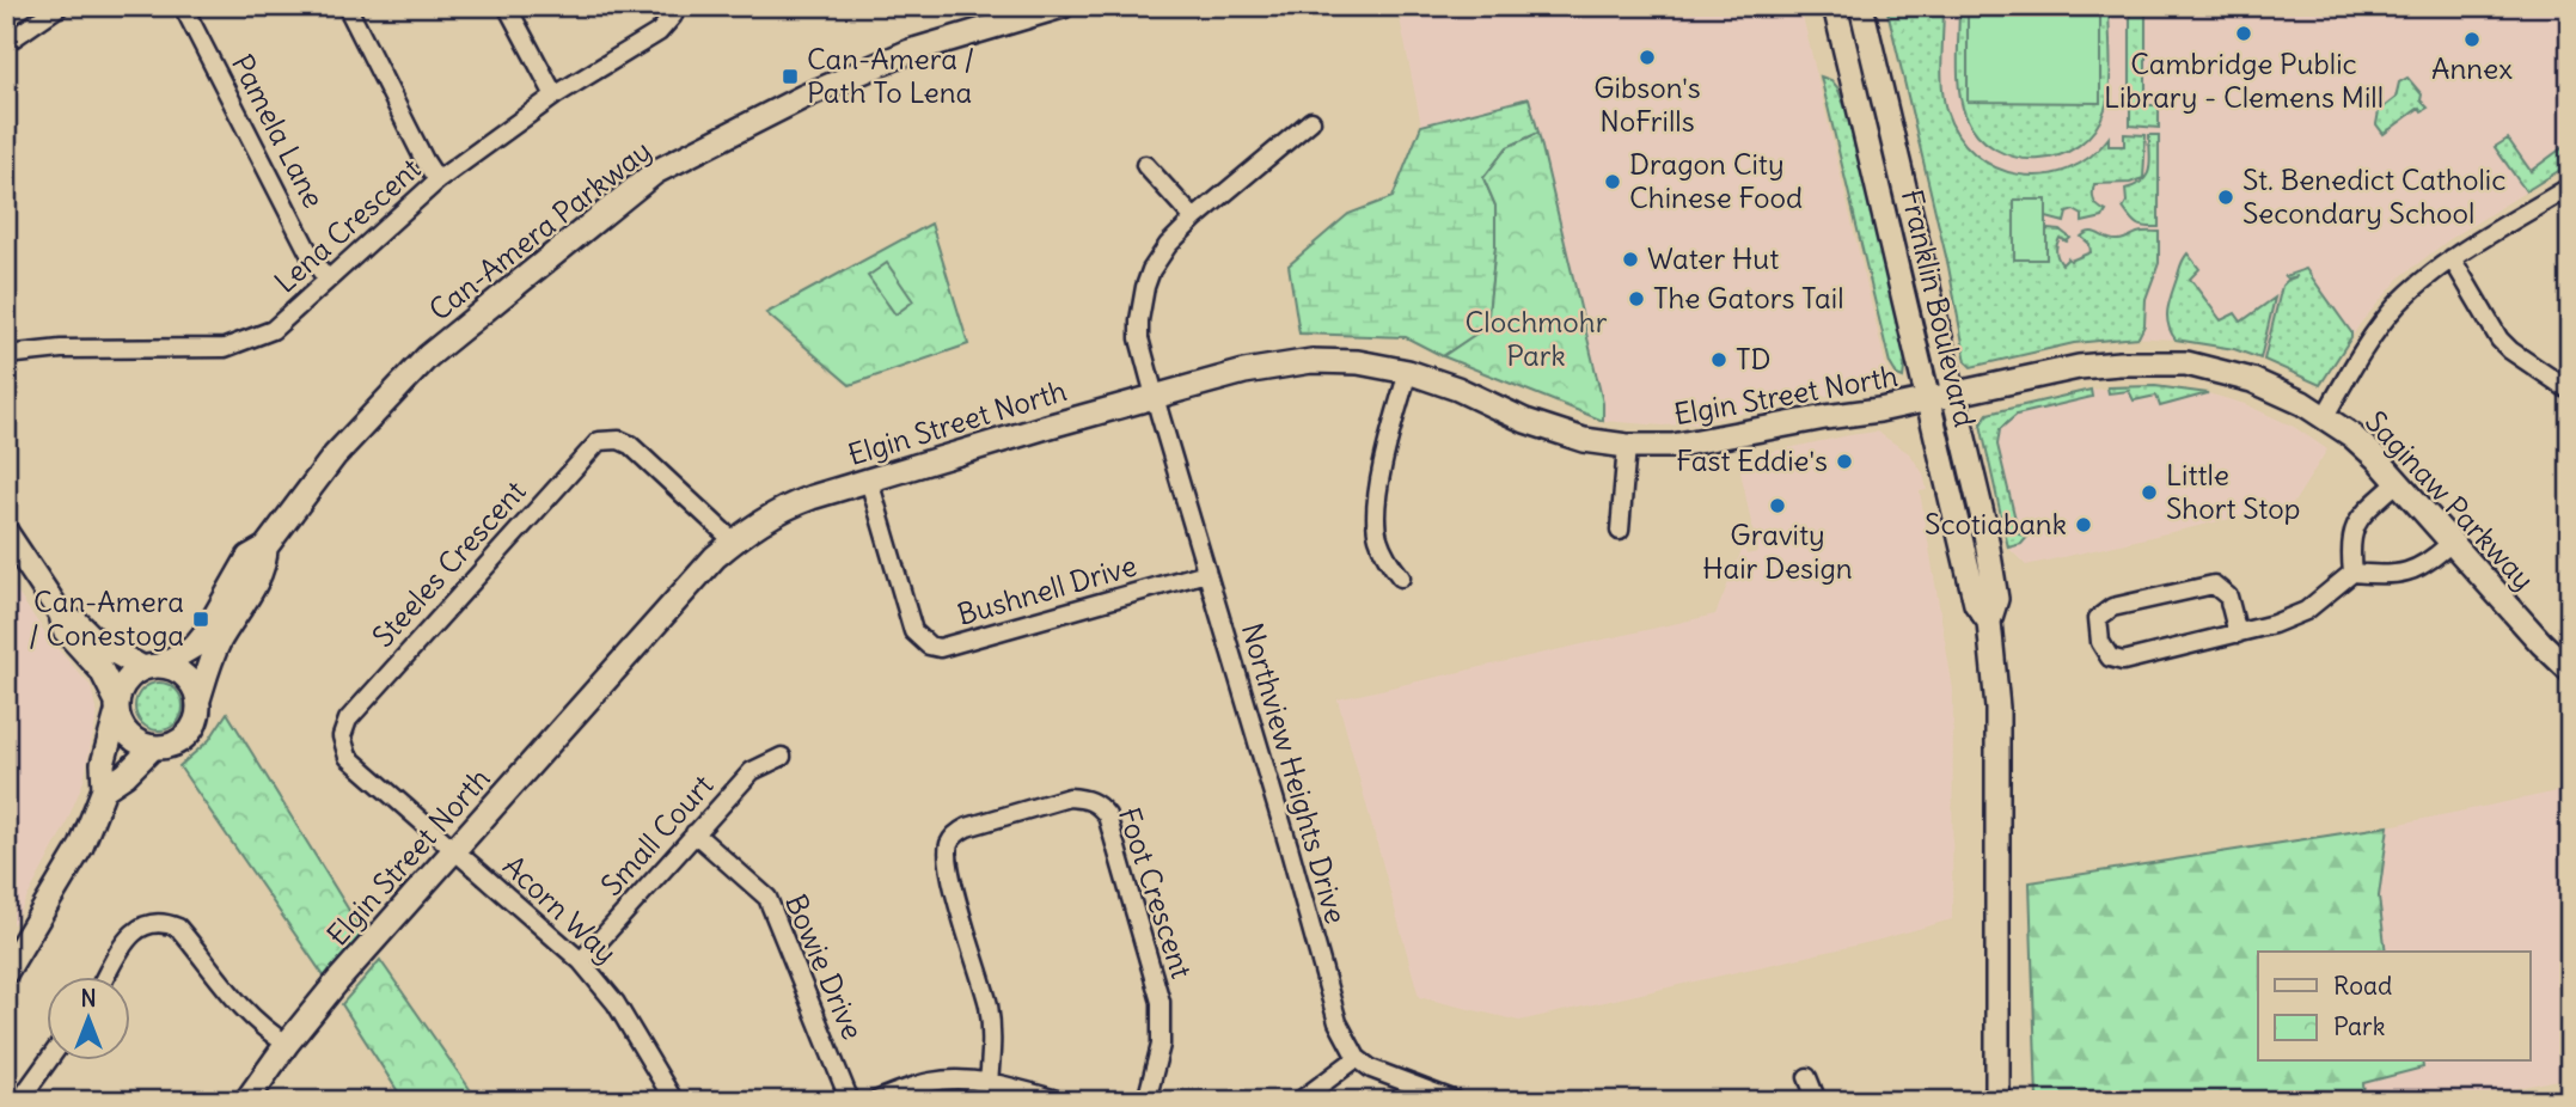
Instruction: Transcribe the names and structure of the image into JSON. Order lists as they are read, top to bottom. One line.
{"streets":{"main road":["Can-Amera Parkway","Franklin Boulevard","Elgin Street North","Saginaw Parkway"],"street":["Pamela Lane","Lena Crescent","Steeles Crescent","Bushnell Drive","Northview Heights Drive","Small Court","Foot Crescent","Acorn Way","Bowie Drive"]},"crossings":[["Pamela Lane","Lena Crescent"],["Franklin Boulevard","Elgin Street North"],["Franklin Boulevard","Saginaw Parkway"],["Elgin Street North","Saginaw Parkway"],["Elgin Street North","Steeles Crescent"],["Elgin Street North","Bushnell Drive"],["Elgin Street North","Northview Heights Drive"],["Elgin Street North","Acorn Way"],["Steeles Crescent","Acorn Way"],["Bushnell Drive","Northview Heights Drive"],["Small Court","Acorn Way"],["Small Court","Bowie Drive"]],"parks":["Clochmohr Park"],"places":{"other":["Cambridge Public Library - Clemens Mill","Annex","Gibson's NoFrills","Dragon City Chinese Food","St. Benedict Catholic Secondary School","Water Hut","The Gators Tail","TD","Fast Eddie's","Little Short Stop","Gravity Hair Design","Scotiabank"],"transit":["Can-Amera / Path To Lena","Can-Amera / Conestoga"]},"legend":["Road","Park"],"north":"top"}
